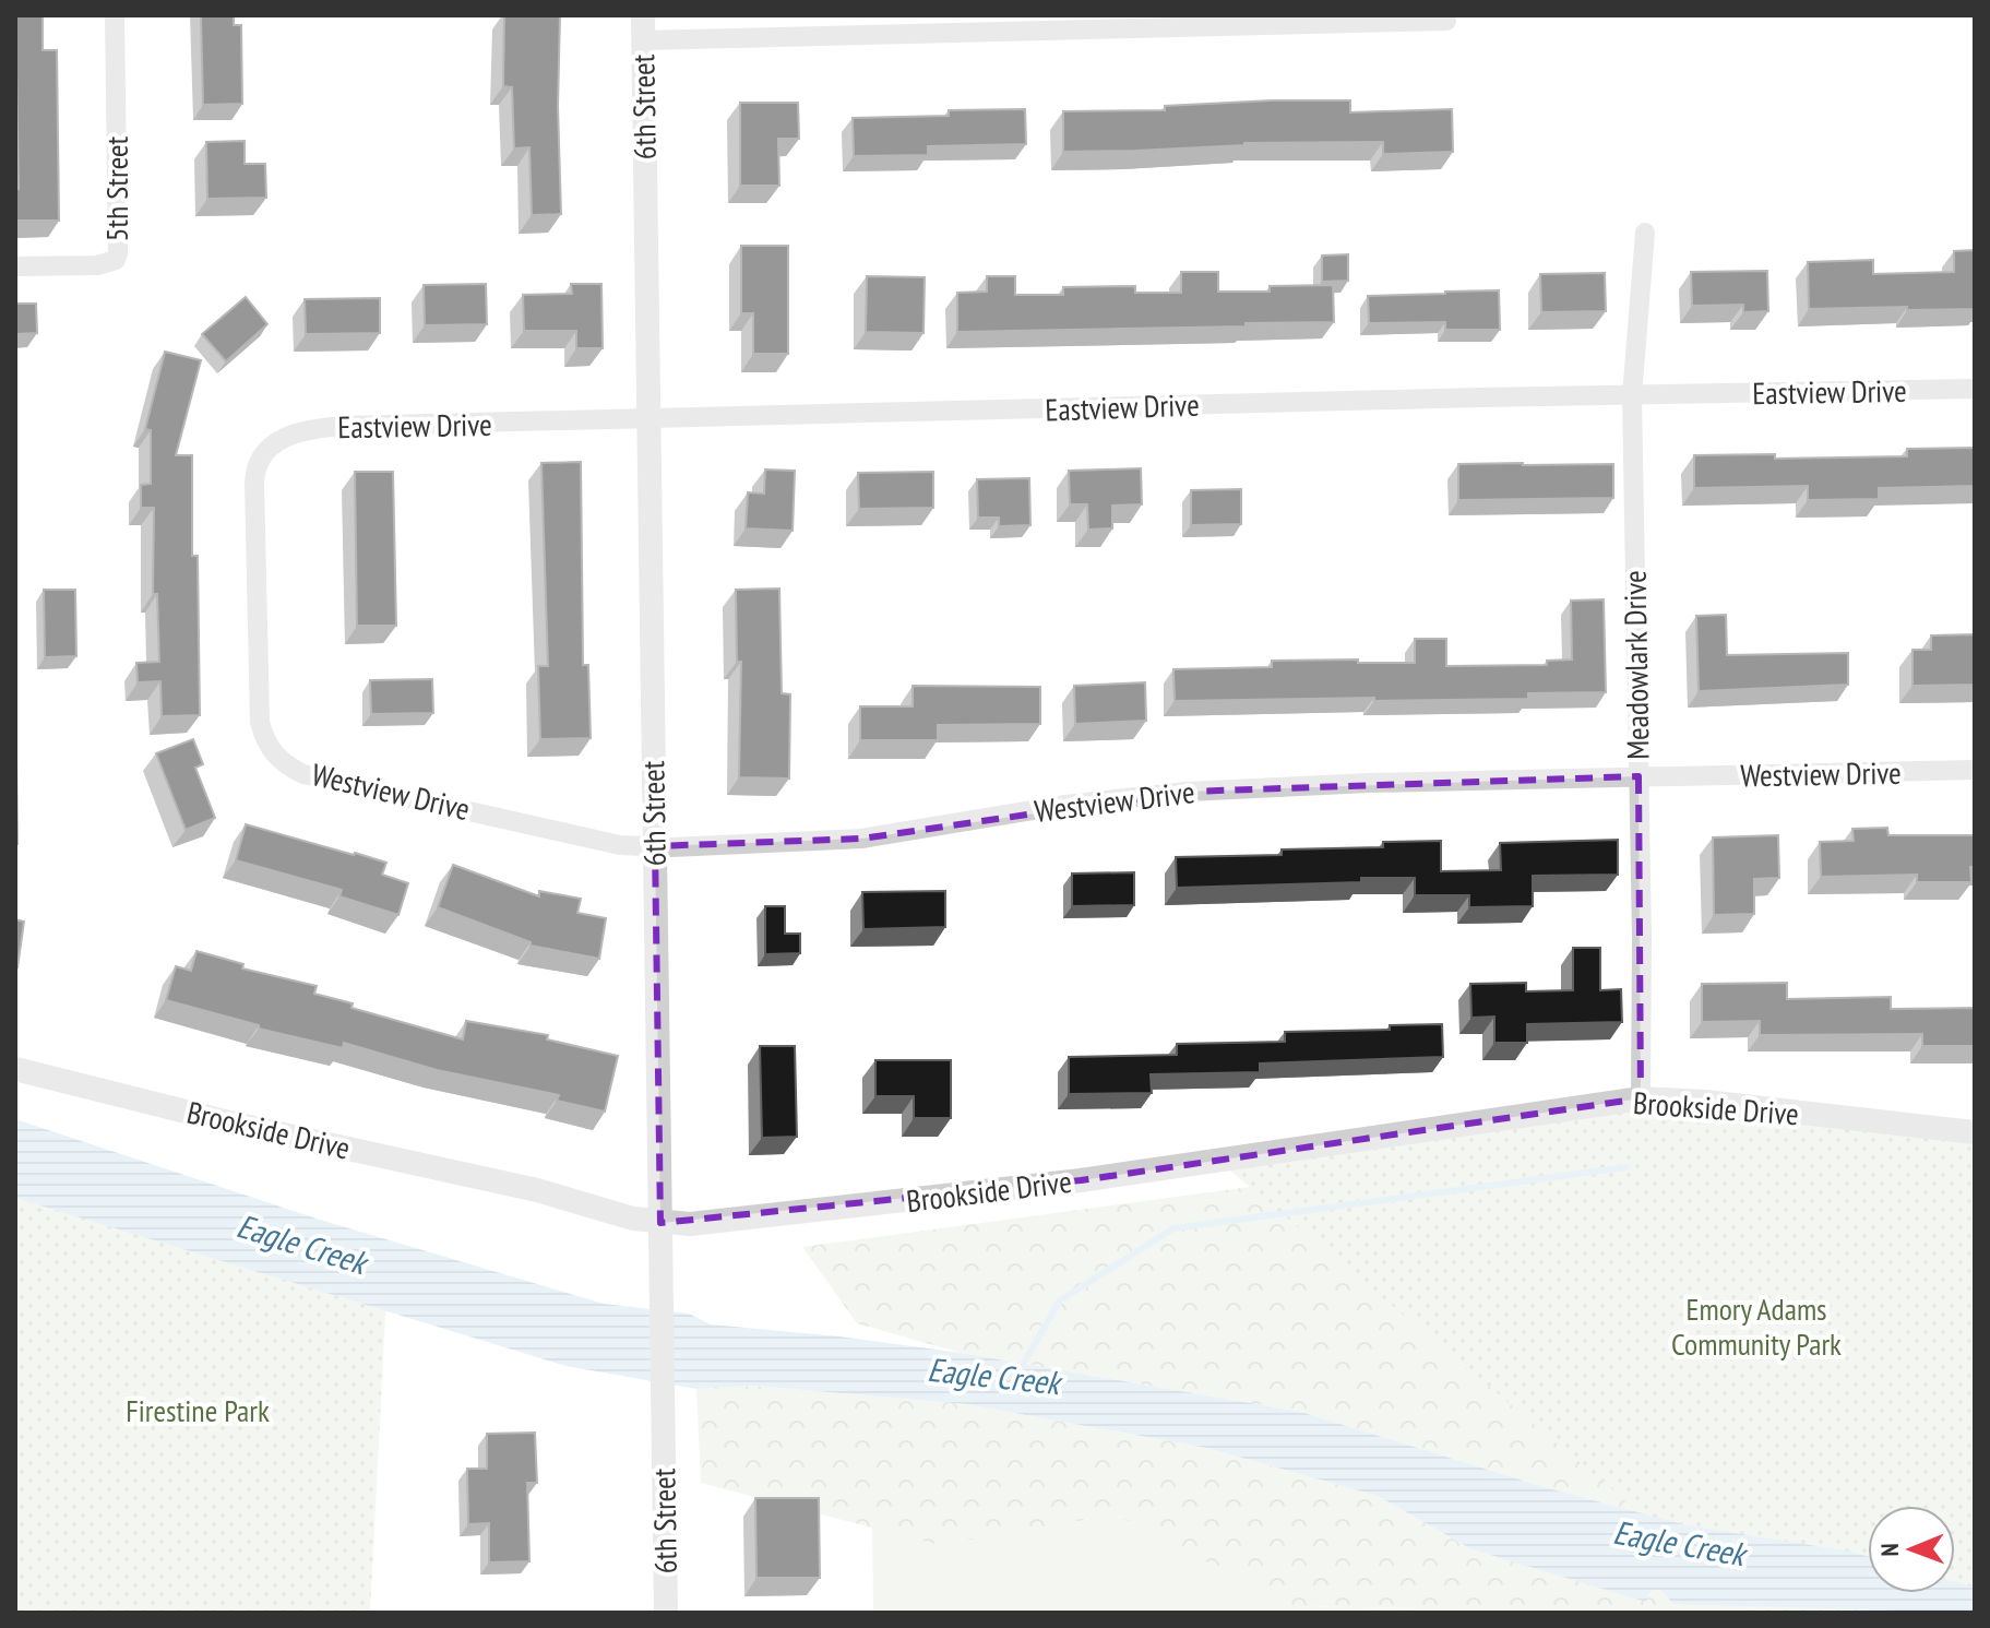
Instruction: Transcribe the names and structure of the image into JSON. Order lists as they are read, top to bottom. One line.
{"streets":{"street":["6th Street","5th Street","Eastview Drive","Meadowlark Drive","Westview Drive","Brookside Drive"]},"crossings":[["6th Street","Eastview Drive"],["6th Street","Westview Drive"],["6th Street","Brookside Drive"],["Eastview Drive","Meadowlark Drive"],["Eastview Drive","Westview Drive"],["Meadowlark Drive","Westview Drive"],["Meadowlark Drive","Brookside Drive"]],"water":["Eagle Creek"],"parks":["Emory Adams Community Park","Firestine Park"],"north":"left"}
